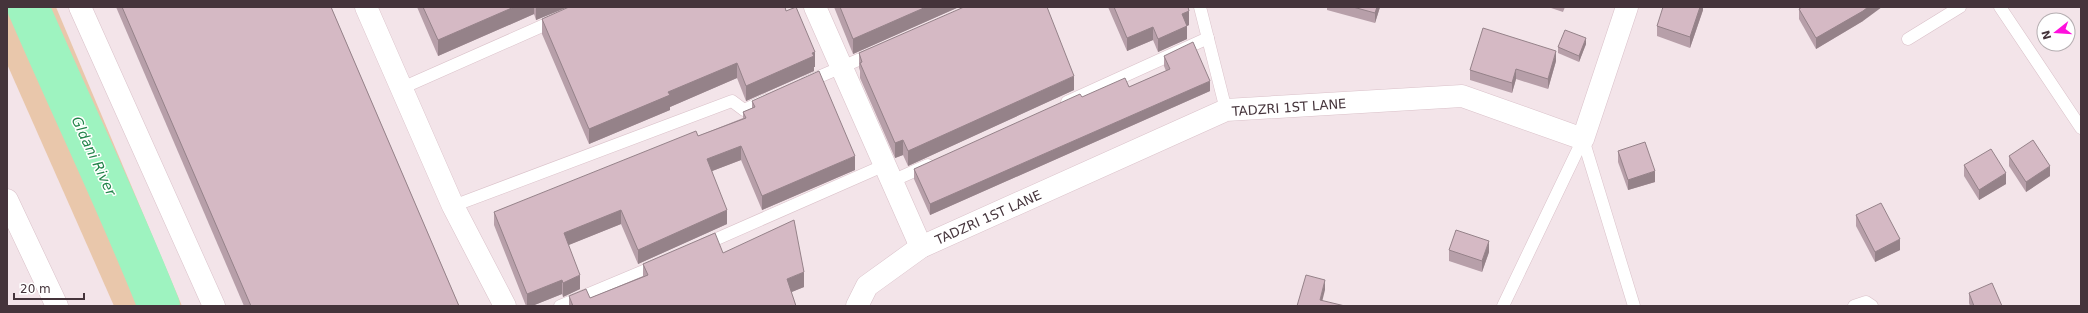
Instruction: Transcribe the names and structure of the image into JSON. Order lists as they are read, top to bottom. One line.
{"streets":{"street":["TADZRI 1ST LANE"]},"water":["Gldani River"],"scale_bar":"20 m","north":"left"}
